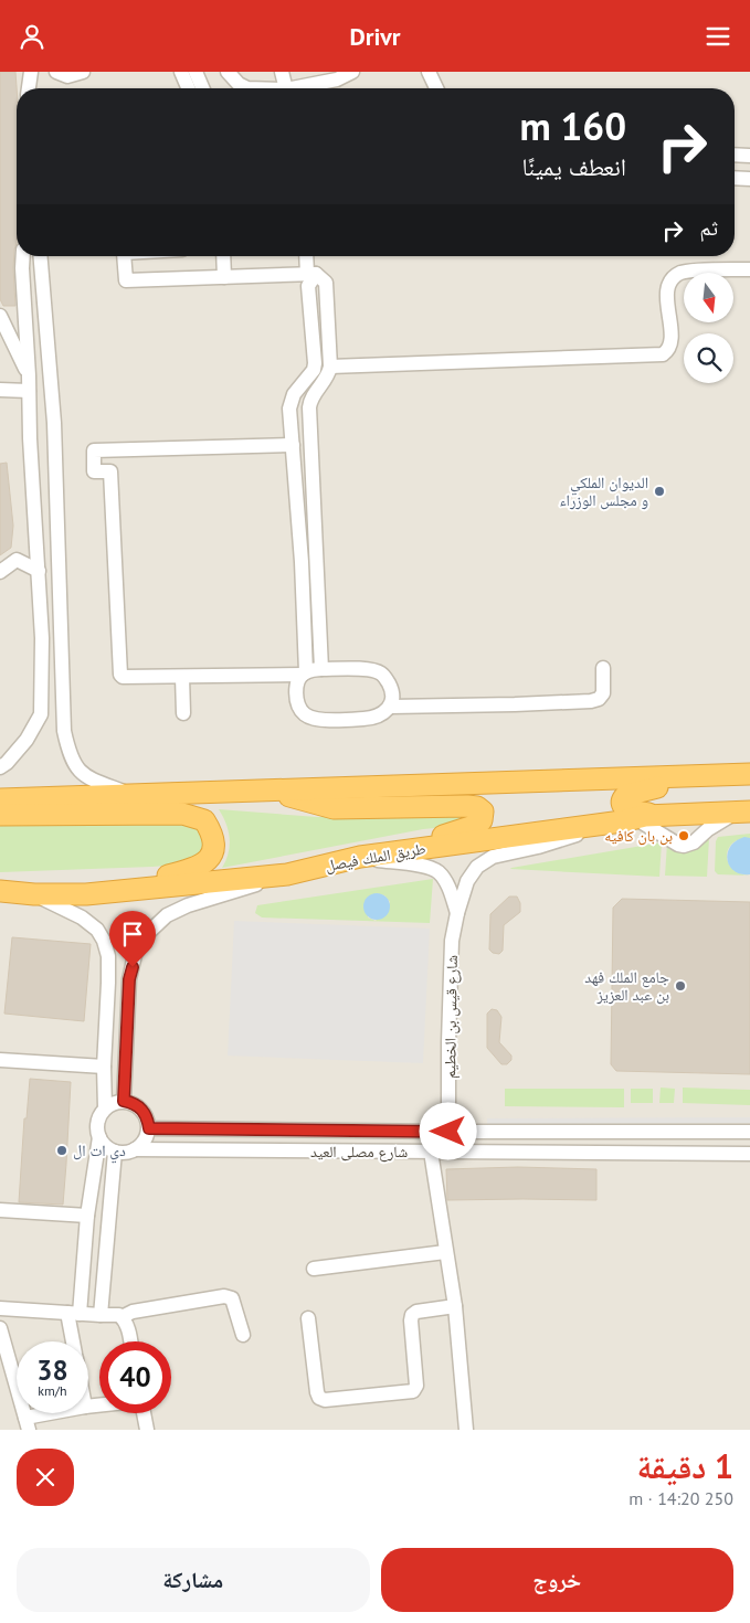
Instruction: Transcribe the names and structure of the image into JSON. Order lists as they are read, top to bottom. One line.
{"streets":{"highway":["طريق الملك فيصل"],"street":["شارع قيس بن الخطيم","شارع مصلى العيد"]},"crossings":[["طريق الملك فيصل","شارع قيس بن الخطيم"],["شارع قيس بن الخطيم","شارع مصلى العيد"]],"places":["الديوان الملكي و مجلس الوزراء","بن بان كافيه","جامع الملك فهد بن عبد العزيز","دي ات ال"],"north":"bottom","page":{"header":"Drivr","turn":["160 m","انعطف يمينًا"],"then":"ثم","speed":"38 km/h","limit":"40","heading":["1 دقيقة","250 m · 14:20"],"buttons":["خروج","مشاركة"]}}
